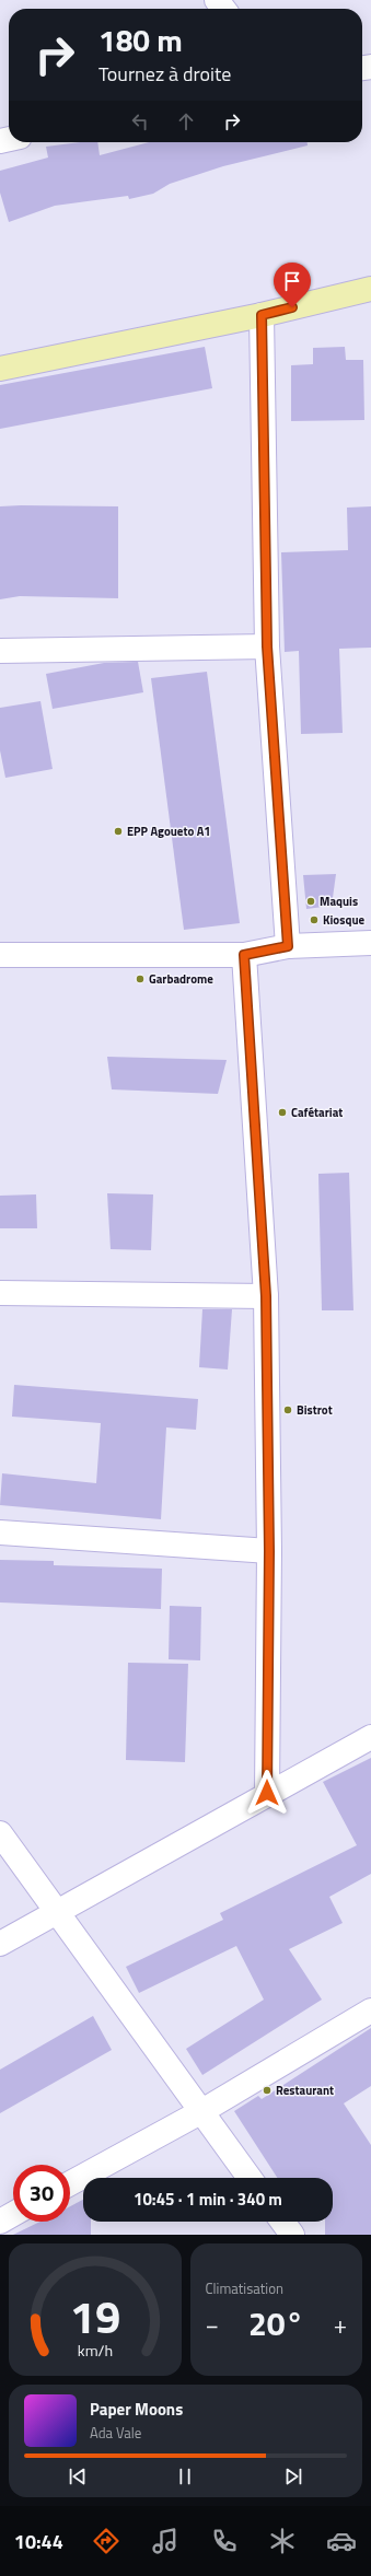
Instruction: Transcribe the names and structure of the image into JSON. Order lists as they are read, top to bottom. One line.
{"places":["EPP Agoueto A1","Maquis","Kiosque","Garbadrome","Cafétariat","Bistrot","Restaurant"],"page":{"turn":["180 m","Tournez à droite"],"limit":"30","trip":"10:45 · 1 min · 340 m","tile":"Climatisation","heat":["−","20°","+"],"song":["Paper Moons","Ada Vale"],"tabs":"10:44","gauge":["19","km/h"]}}
